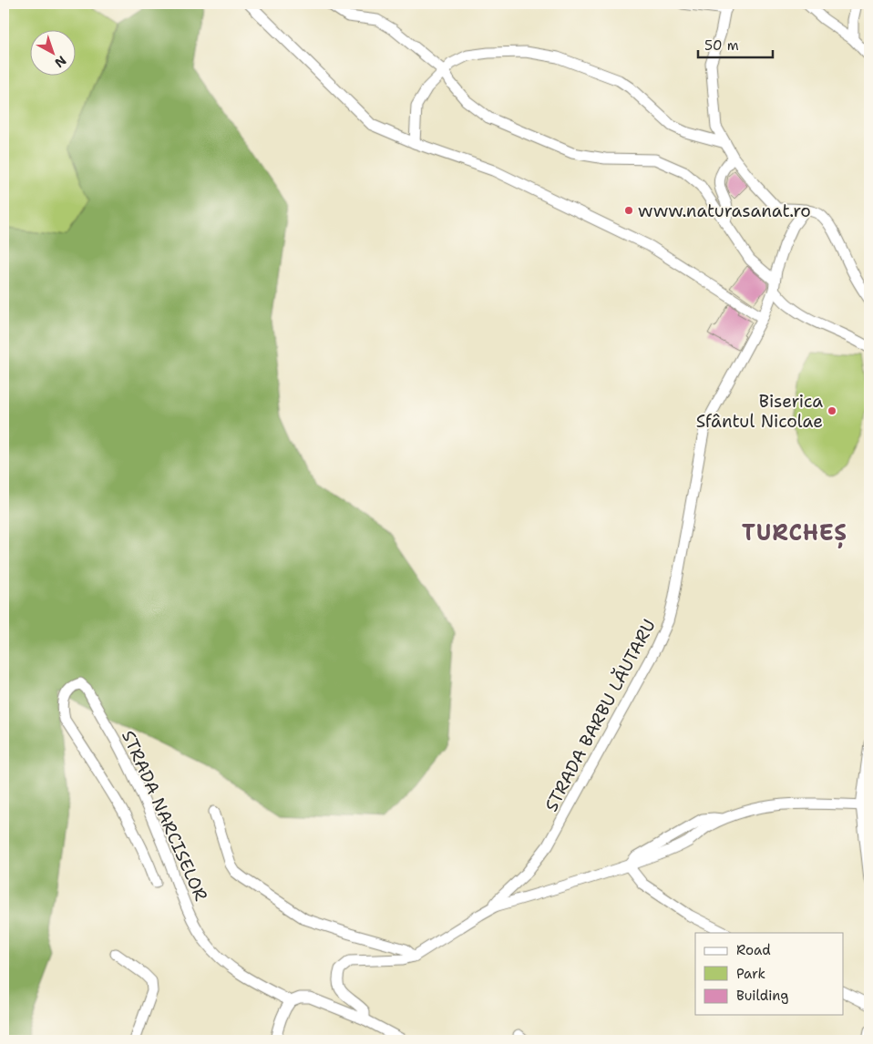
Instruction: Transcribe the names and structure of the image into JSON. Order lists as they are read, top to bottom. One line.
{"streets":{"street":["STRADA BARBU LĂUTARU","STRADA NARCISELOR"]},"districts":["TURCHEȘ"],"places":["www.naturasanat.ro","Biserica Sfântul Nicolae"],"legend":["Road","Park","Building"],"scale_bar":"50 m","north":"bottom right"}
